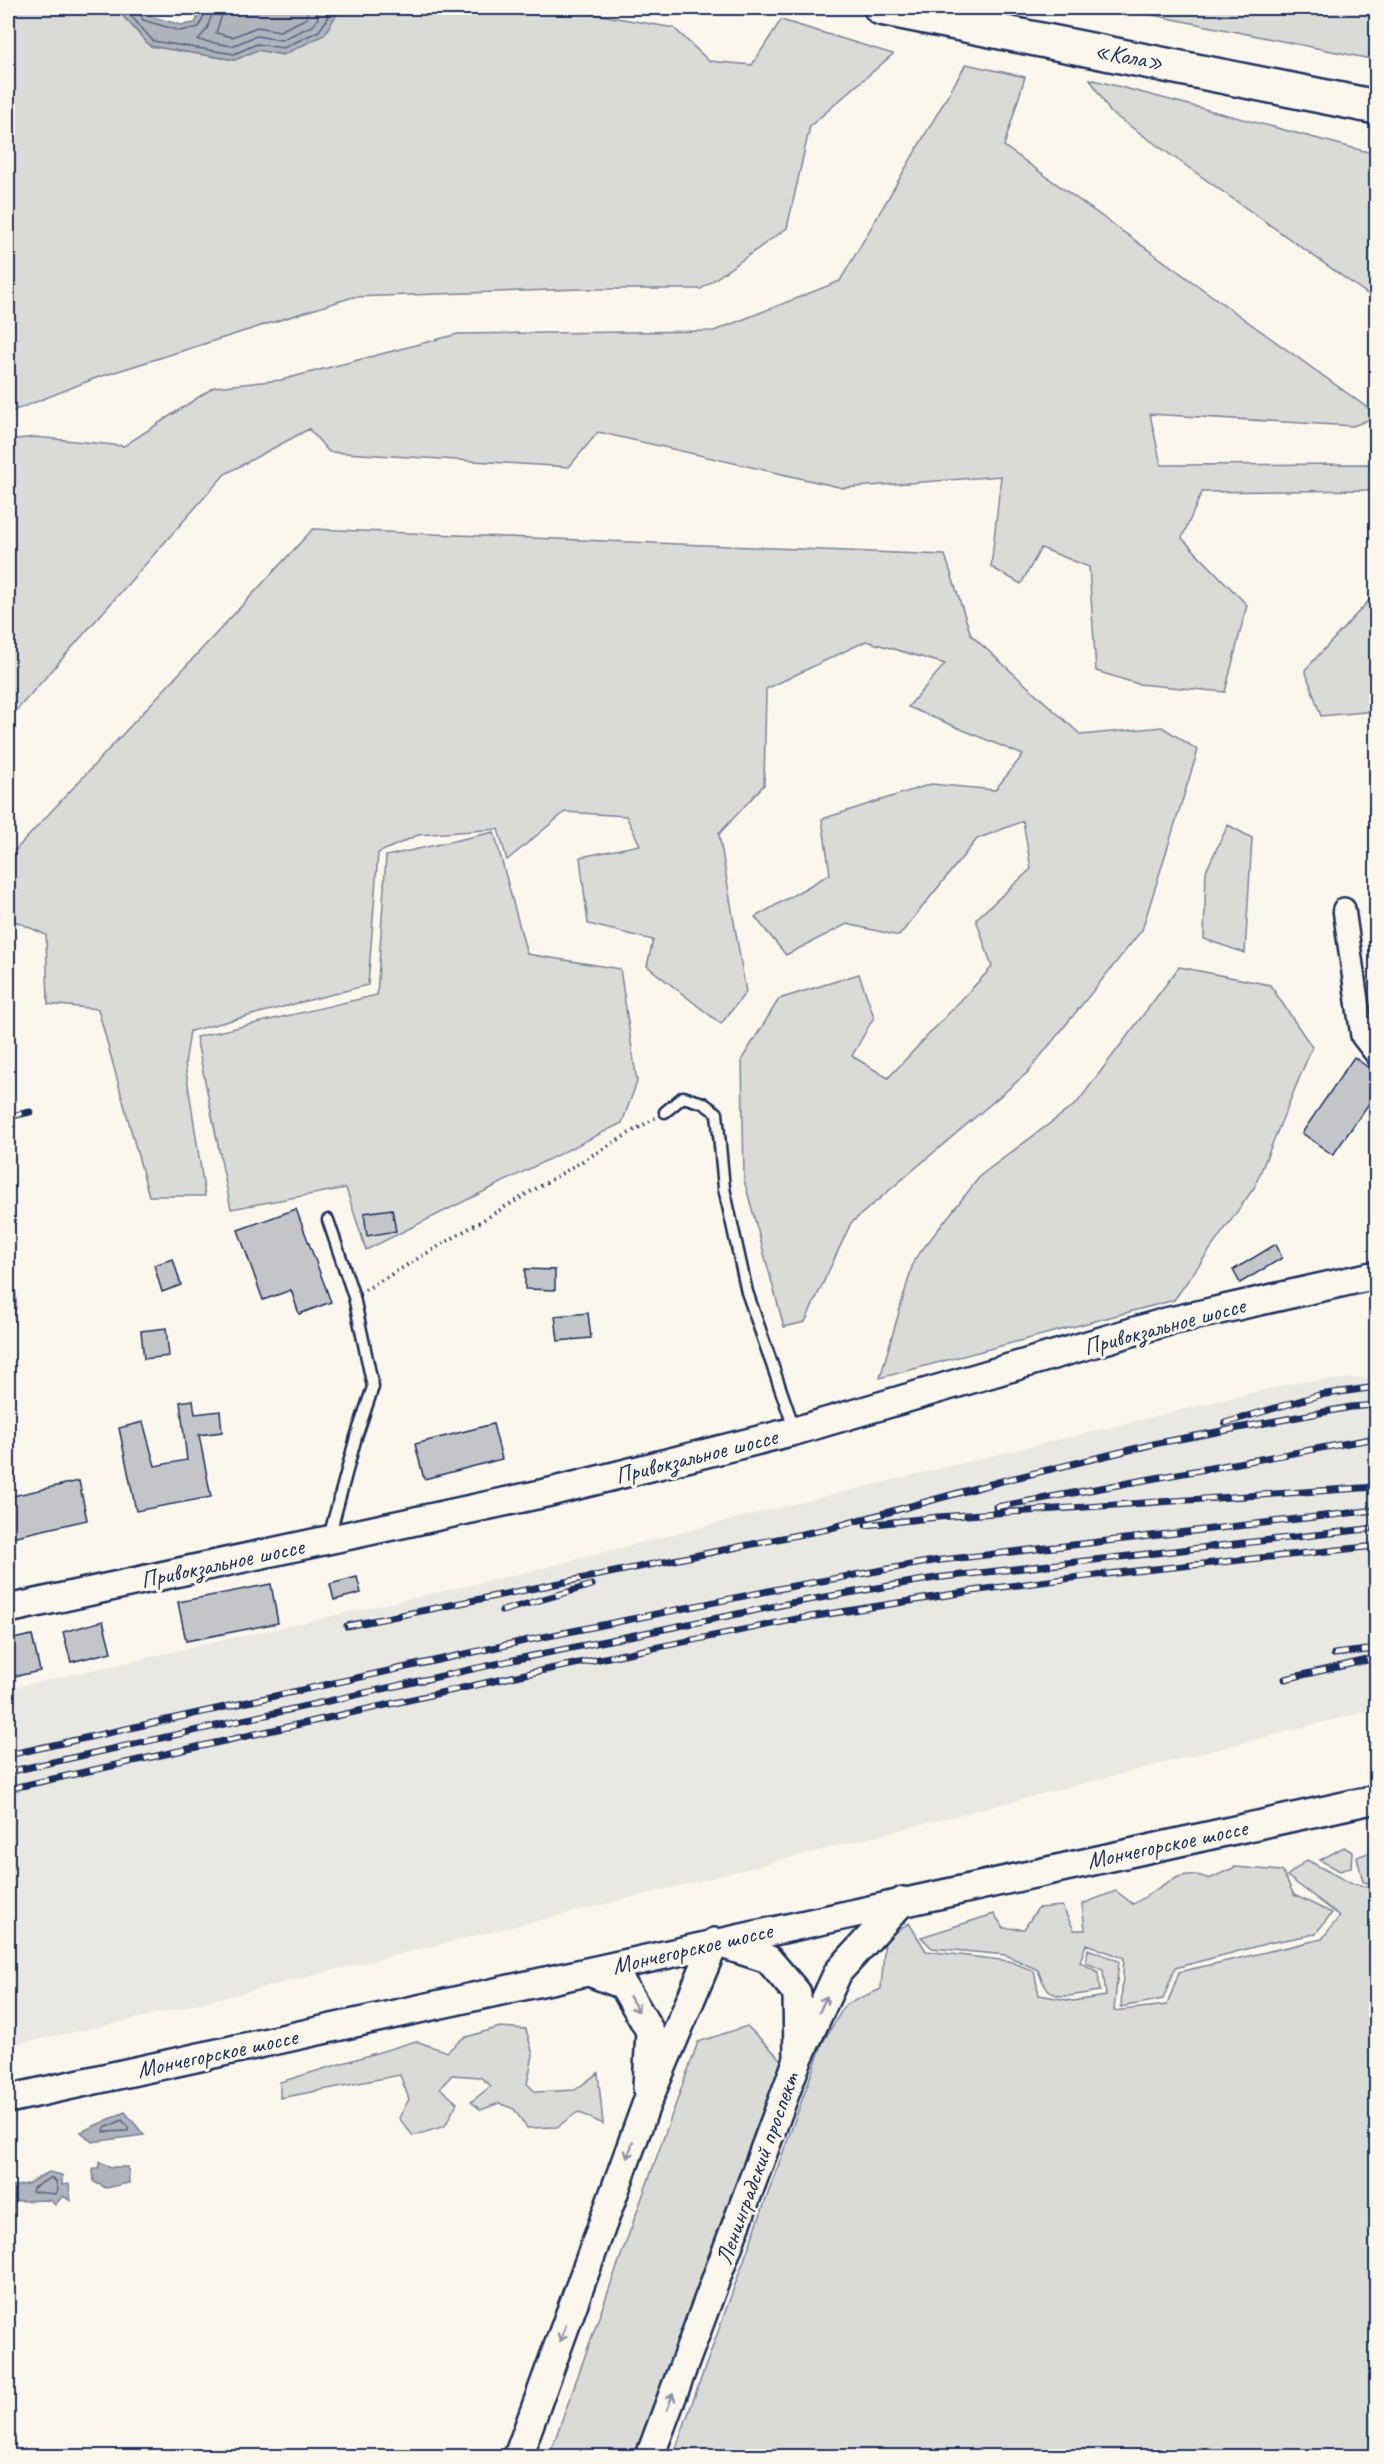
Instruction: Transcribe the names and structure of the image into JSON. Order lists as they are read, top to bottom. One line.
{"streets":{"highway":["«Кола»"],"street":["Привокзальное шоссе","Мончегорское шоссе","Ленинградский проспект"]},"crossings":[["Мончегорское шоссе","Ленинградский проспект"]]}
